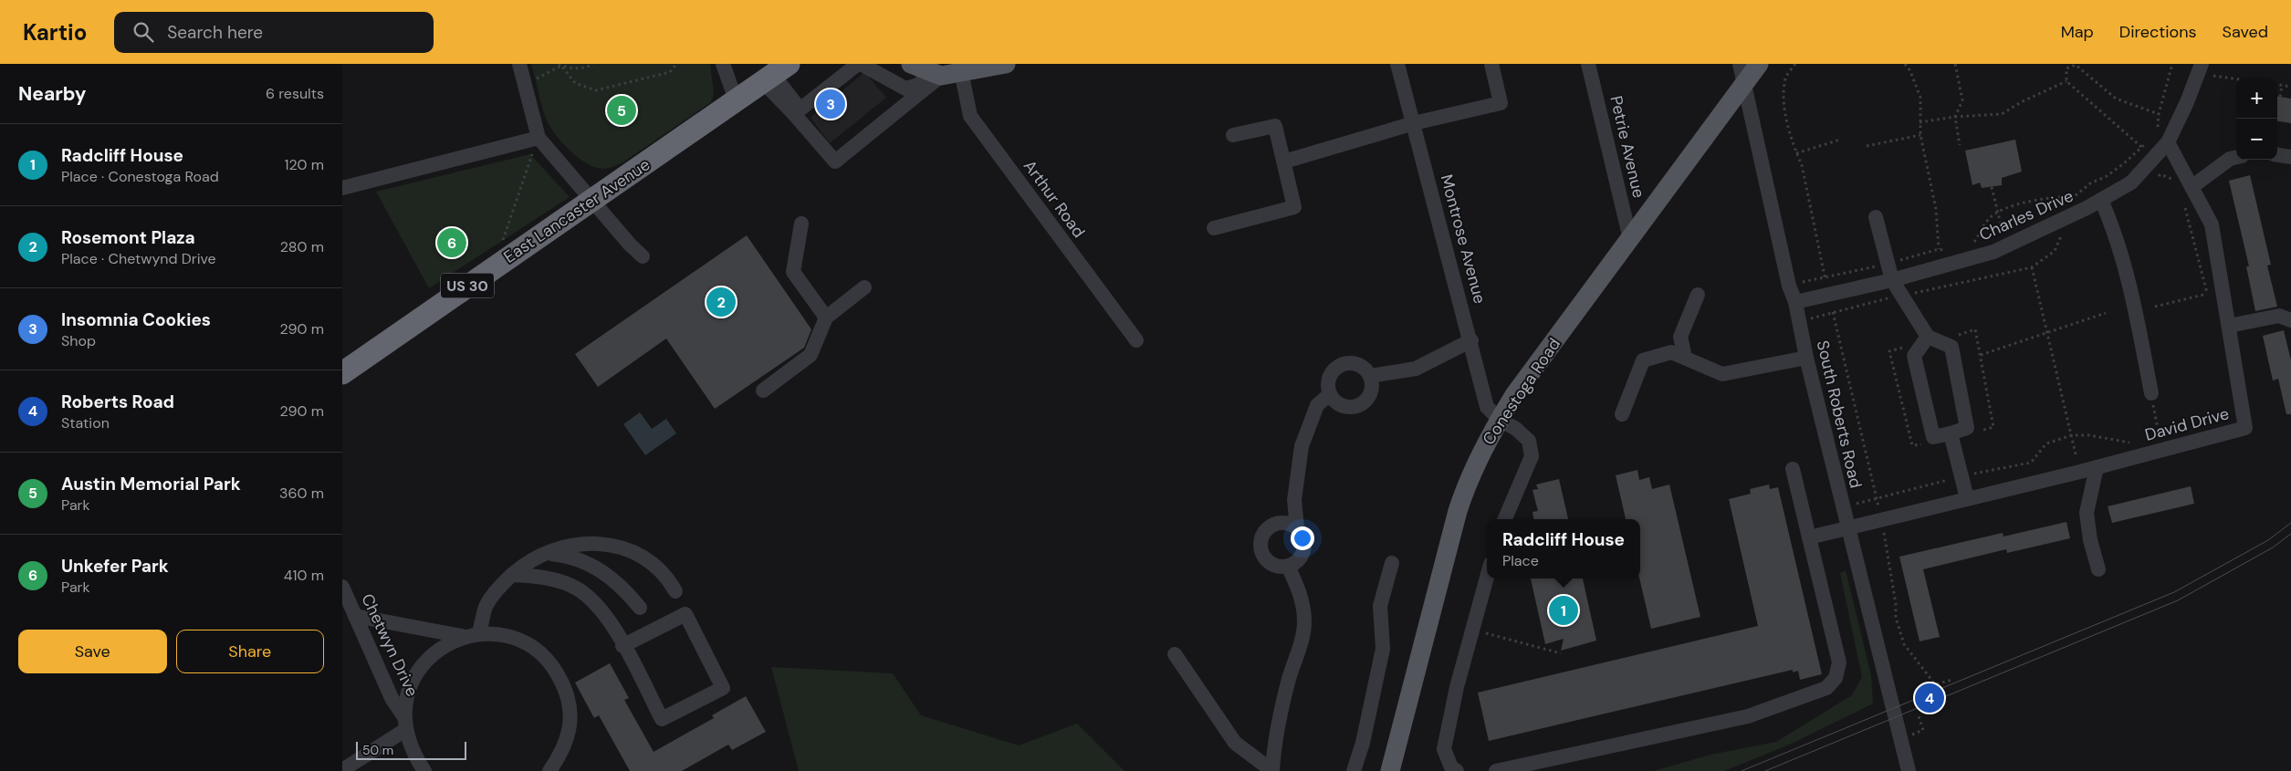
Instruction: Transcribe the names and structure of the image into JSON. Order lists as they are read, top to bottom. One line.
{"streets":{"highway":["East Lancaster Avenue","US 30"],"main road":["Conestoga Road"],"street":["Petrie Avenue","Arthur Road","Charles Drive","Montrose Avenue","South Roberts Road","David Drive","Chetwyn Drive"]},"crossings":[["Petrie Avenue","Conestoga Road"],["Charles Drive","South Roberts Road"],["Charles Drive","David Drive"],["Montrose Avenue","Conestoga Road"],["Conestoga Road","South Roberts Road"],["South Roberts Road","David Drive"]],"scale_bar":"50 m","page":{"header":"Kartio","search":"Search here","nav":["Map","Directions","Saved"],"heading":["Nearby","6 results"],"map_buttons":["+","−"],"pins":["3","5","6","2","1","4"],"list":[{"mark":"1","name":"Radcliff House","note":"Place · Conestoga Road","value":"120 m"},{"mark":"2","name":"Rosemont Plaza","note":"Place · Chetwynd Drive","value":"280 m"},{"mark":"3","name":"Insomnia Cookies","note":"Shop","value":"290 m"},{"mark":"4","name":"Roberts Road","note":"Station","value":"290 m"},{"mark":"5","name":"Austin Memorial Park","note":"Park","value":"360 m"},{"mark":"6","name":"Unkefer Park","note":"Park","value":"410 m"}],"popup":["Radcliff House","Place"],"buttons":["Save","Share"],"scale":"50 m"}}
